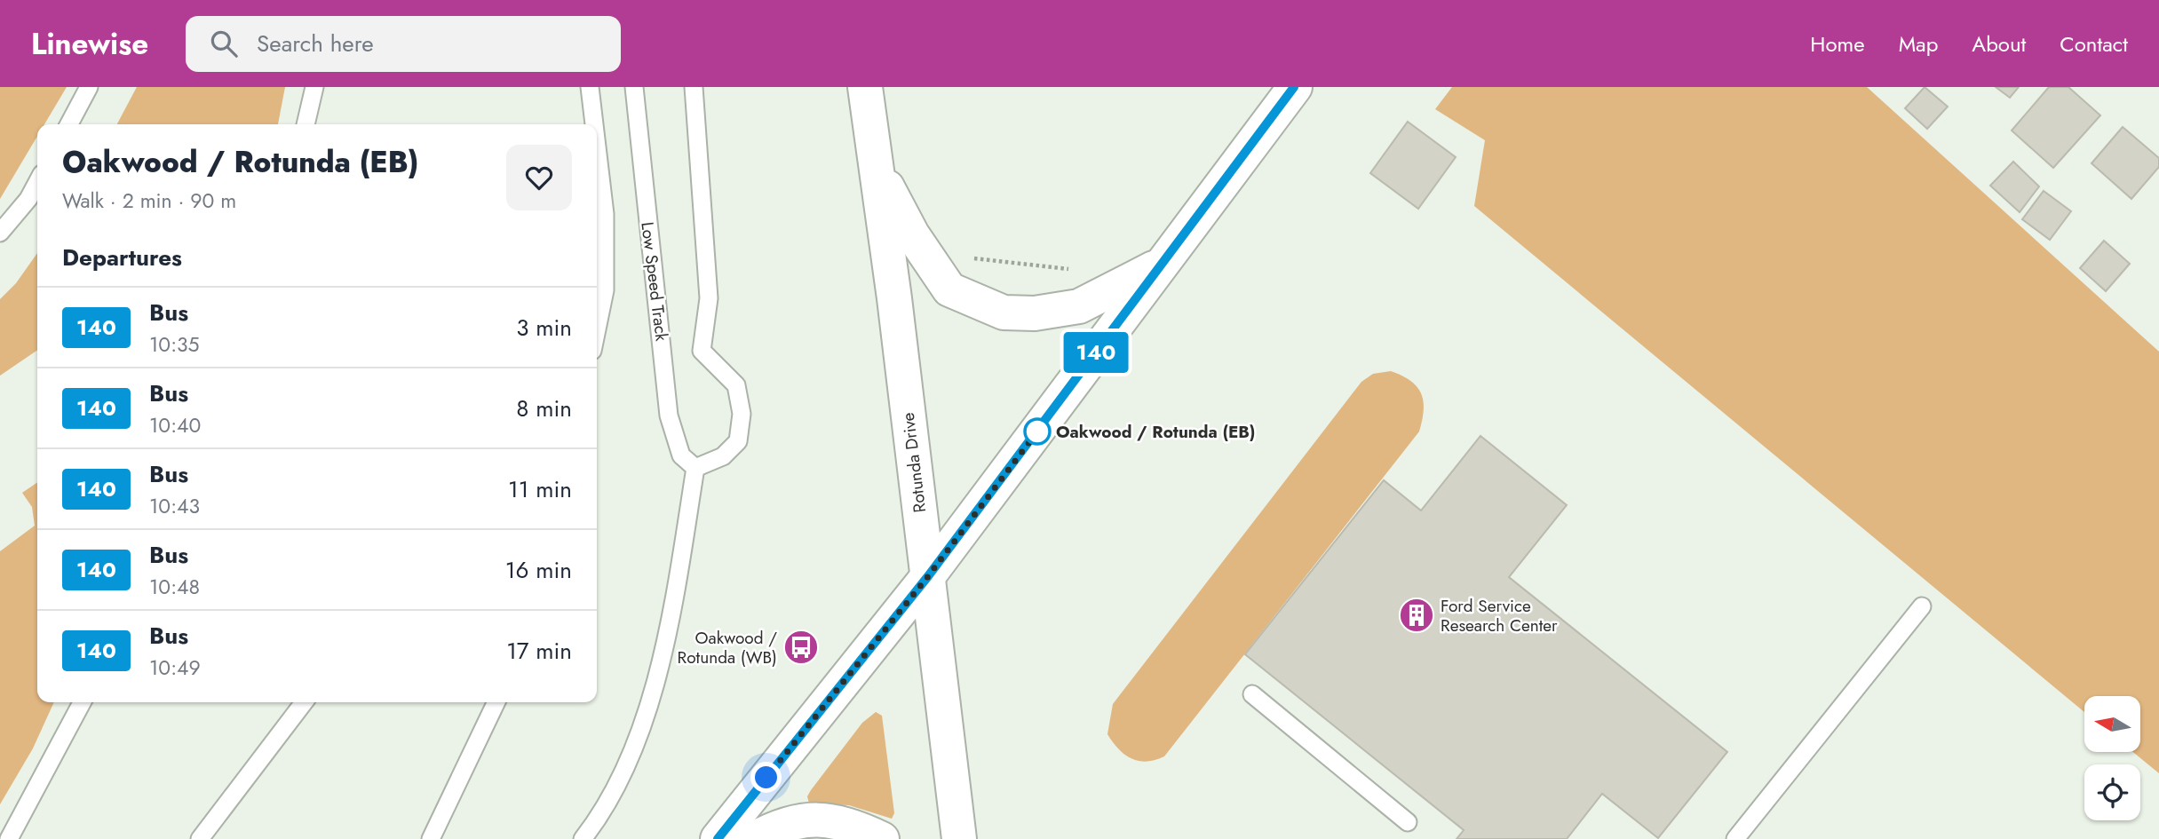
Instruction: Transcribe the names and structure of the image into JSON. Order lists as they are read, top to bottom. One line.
{"streets":{"main road":["Rotunda Drive"],"lane":["Low Speed Track"]},"places":{"other":["Oakwood / Rotunda (EB)"],"building":["Ford Service Research Center"],"bus stop":["Oakwood / Rotunda (WB)"]},"lines":["bus line 140"],"north":"left","page":{"header":"Linewise","search":"Search here","nav":["Home","Map","About","Contact"],"on_map":"140","heading":[["Oakwood / Rotunda (EB)","Walk · 2 min · 90 m"],"Departures"],"list":[{"mark":"140","name":"Bus","note":"10:35","value":"3 min"},{"mark":"140","name":"Bus","note":"10:40","value":"8 min"},{"mark":"140","name":"Bus","note":"10:43","value":"11 min"},{"mark":"140","name":"Bus","note":"10:48","value":"16 min"},{"mark":"140","name":"Bus","note":"10:49","value":"17 min"}]}}
